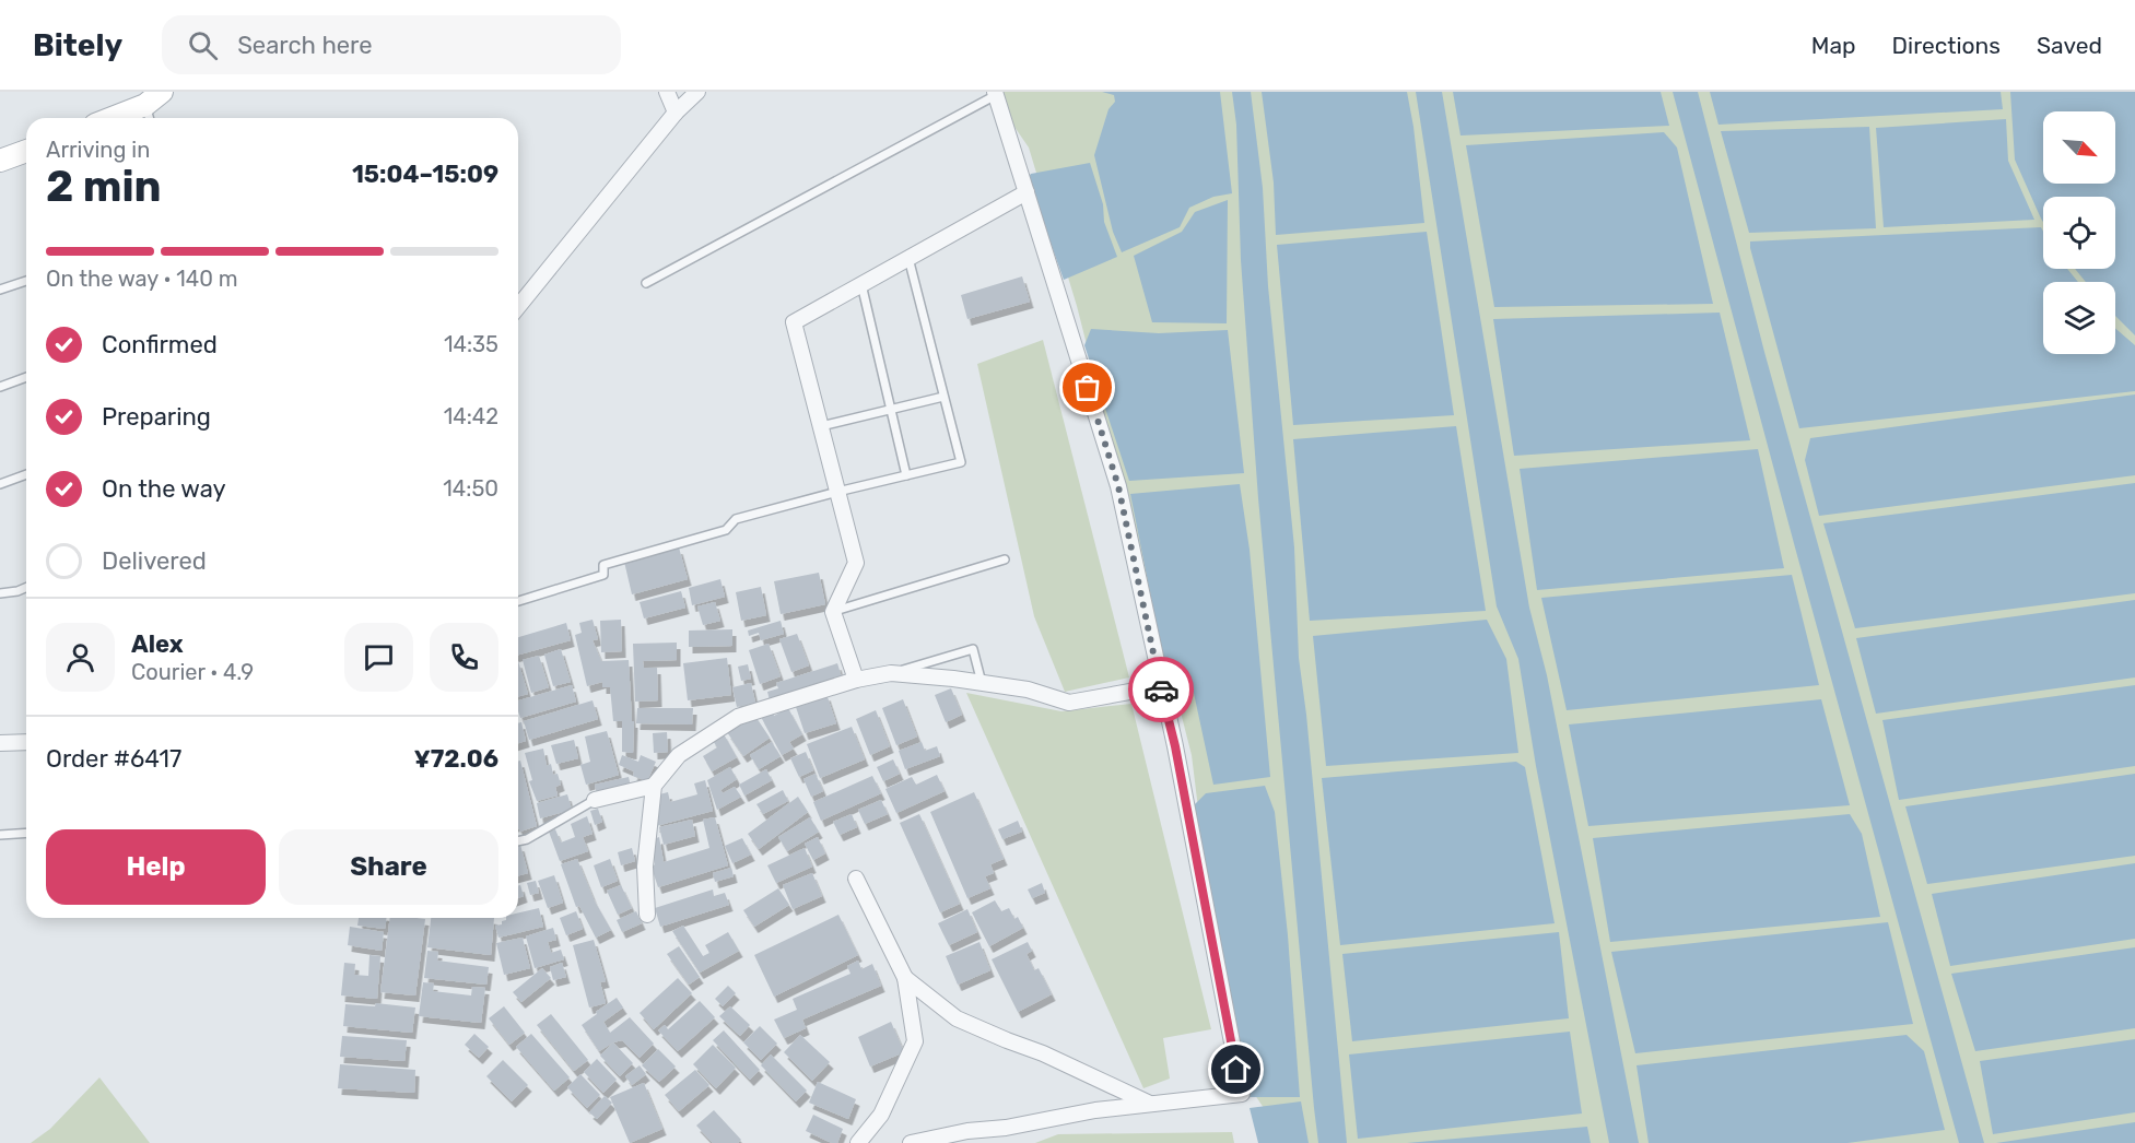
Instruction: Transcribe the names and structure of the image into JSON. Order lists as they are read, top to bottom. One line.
{"north":"bottom right","page":{"header":"Bitely","search":"Search here","nav":["Map","Directions","Saved"],"heading":["2 min","Arriving in","15:04–15:09"],"panel":["Alex","Courier · 4.9","Order #6417","¥72.06"],"bar":"On the way · 140 m","list":[["Confirmed","14:35"],["Preparing","14:42"],["On the way","14:50"],"Delivered"],"buttons":["Help","Share"]}}
